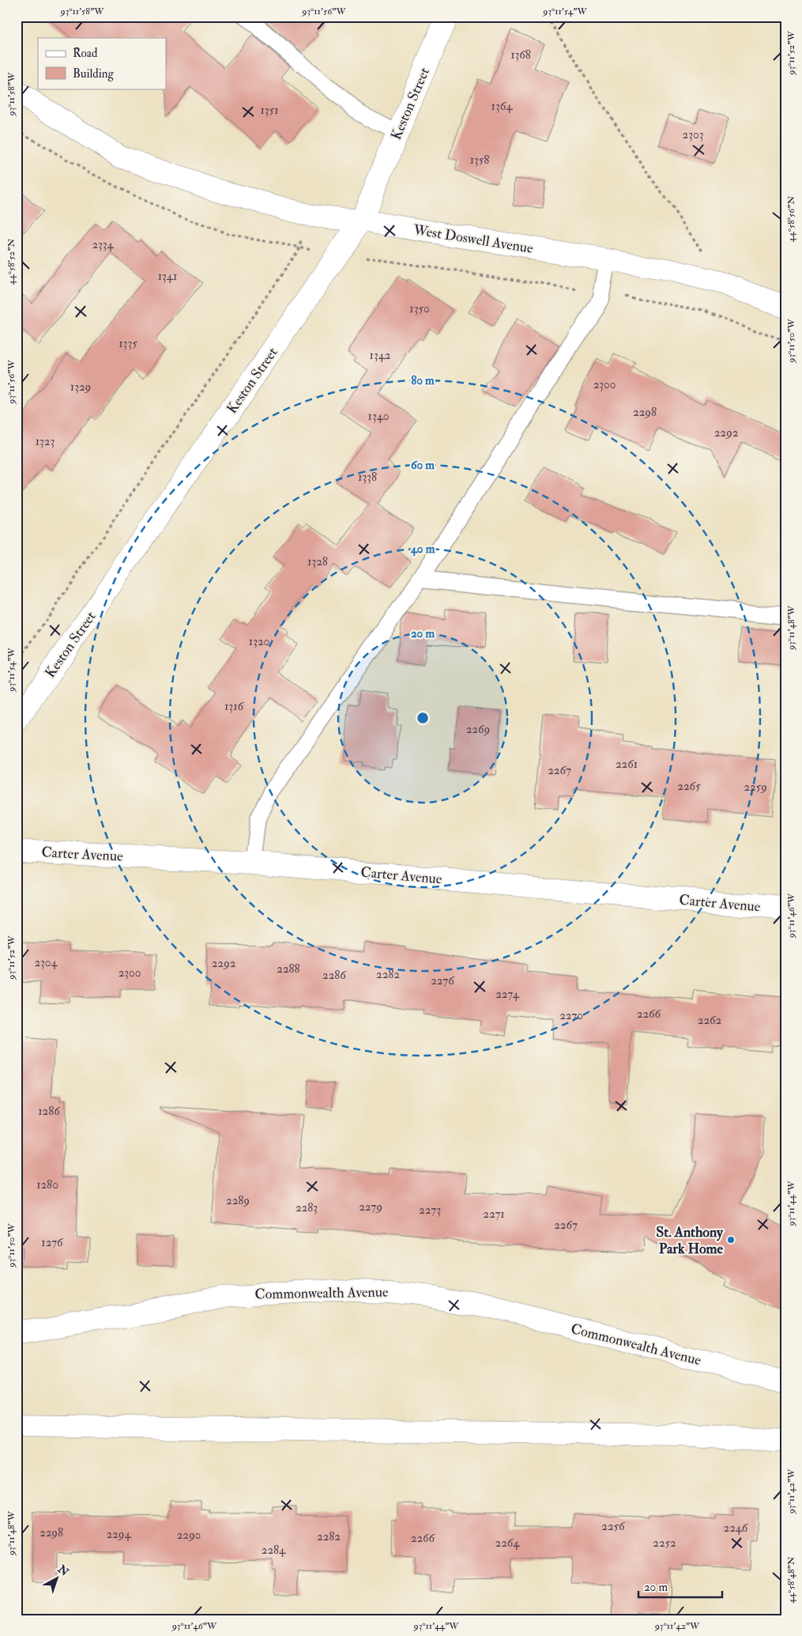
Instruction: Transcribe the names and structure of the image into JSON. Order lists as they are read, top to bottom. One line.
{"streets":{"street":["Keston Street","West Doswell Avenue","Carter Avenue","Commonwealth Avenue"]},"crossings":[["Keston Street","West Doswell Avenue"]],"places":["St. Anthony Park Home"],"house_numbers":["1368","1364","1351","2303","1358","2334","1341","1350","1335","1342","2300","1329","2298","1340","2292","1323","1338","1328","1320","1316","2269","2261","2267","2265","2259","2304","2292","2288","2300","2282","2286","2276","2274","2266","2270","2262","1286","1280","2289","2279","2283","2273","2271","2267","1276","2256","2246","2298","2294","2290","2282","2266","2264","2252","2284"],"legend":["Road","Building"],"scale_bar":"20 m","north":"top right","coordinates":["93°11'58\"W","93°11'56\"W","93°11'54\"W","93°11'52\"W","44°58'56\"N","44°58'52\"N","93°11'50\"W","93°11'48\"W","93°11'46\"W","93°11'44\"W","93°11'42\"W","44°58'48\"N"],"rings":["80 m","60 m","40 m","20 m"]}
